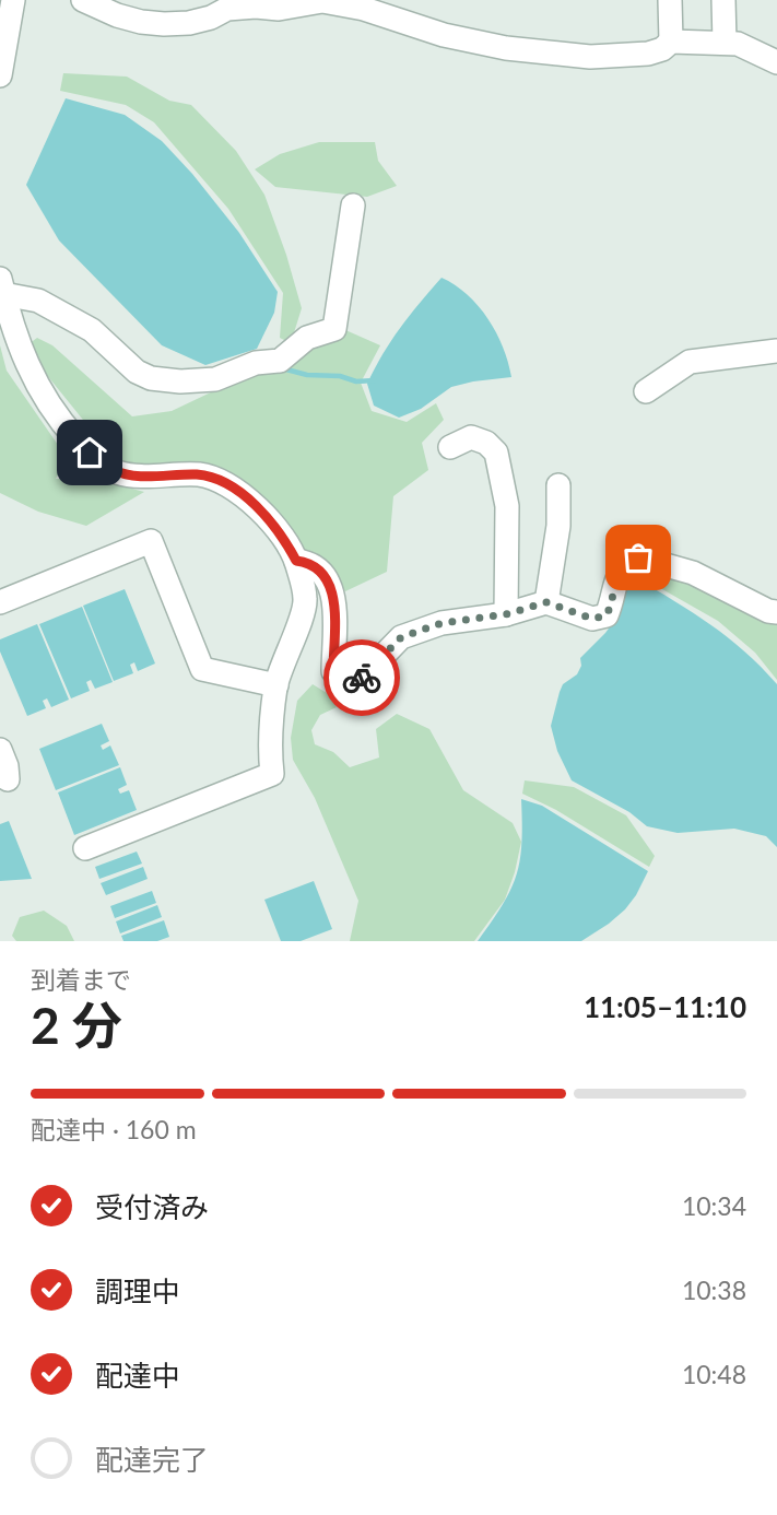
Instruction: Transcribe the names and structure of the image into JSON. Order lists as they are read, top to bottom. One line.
{"page":{"heading":["2 分","到着まで","11:05–11:10"],"bar":"配達中 · 160 m","list":[["受付済み","10:34"],["調理中","10:38"],["配達中","10:48"],"配達完了"]}}
